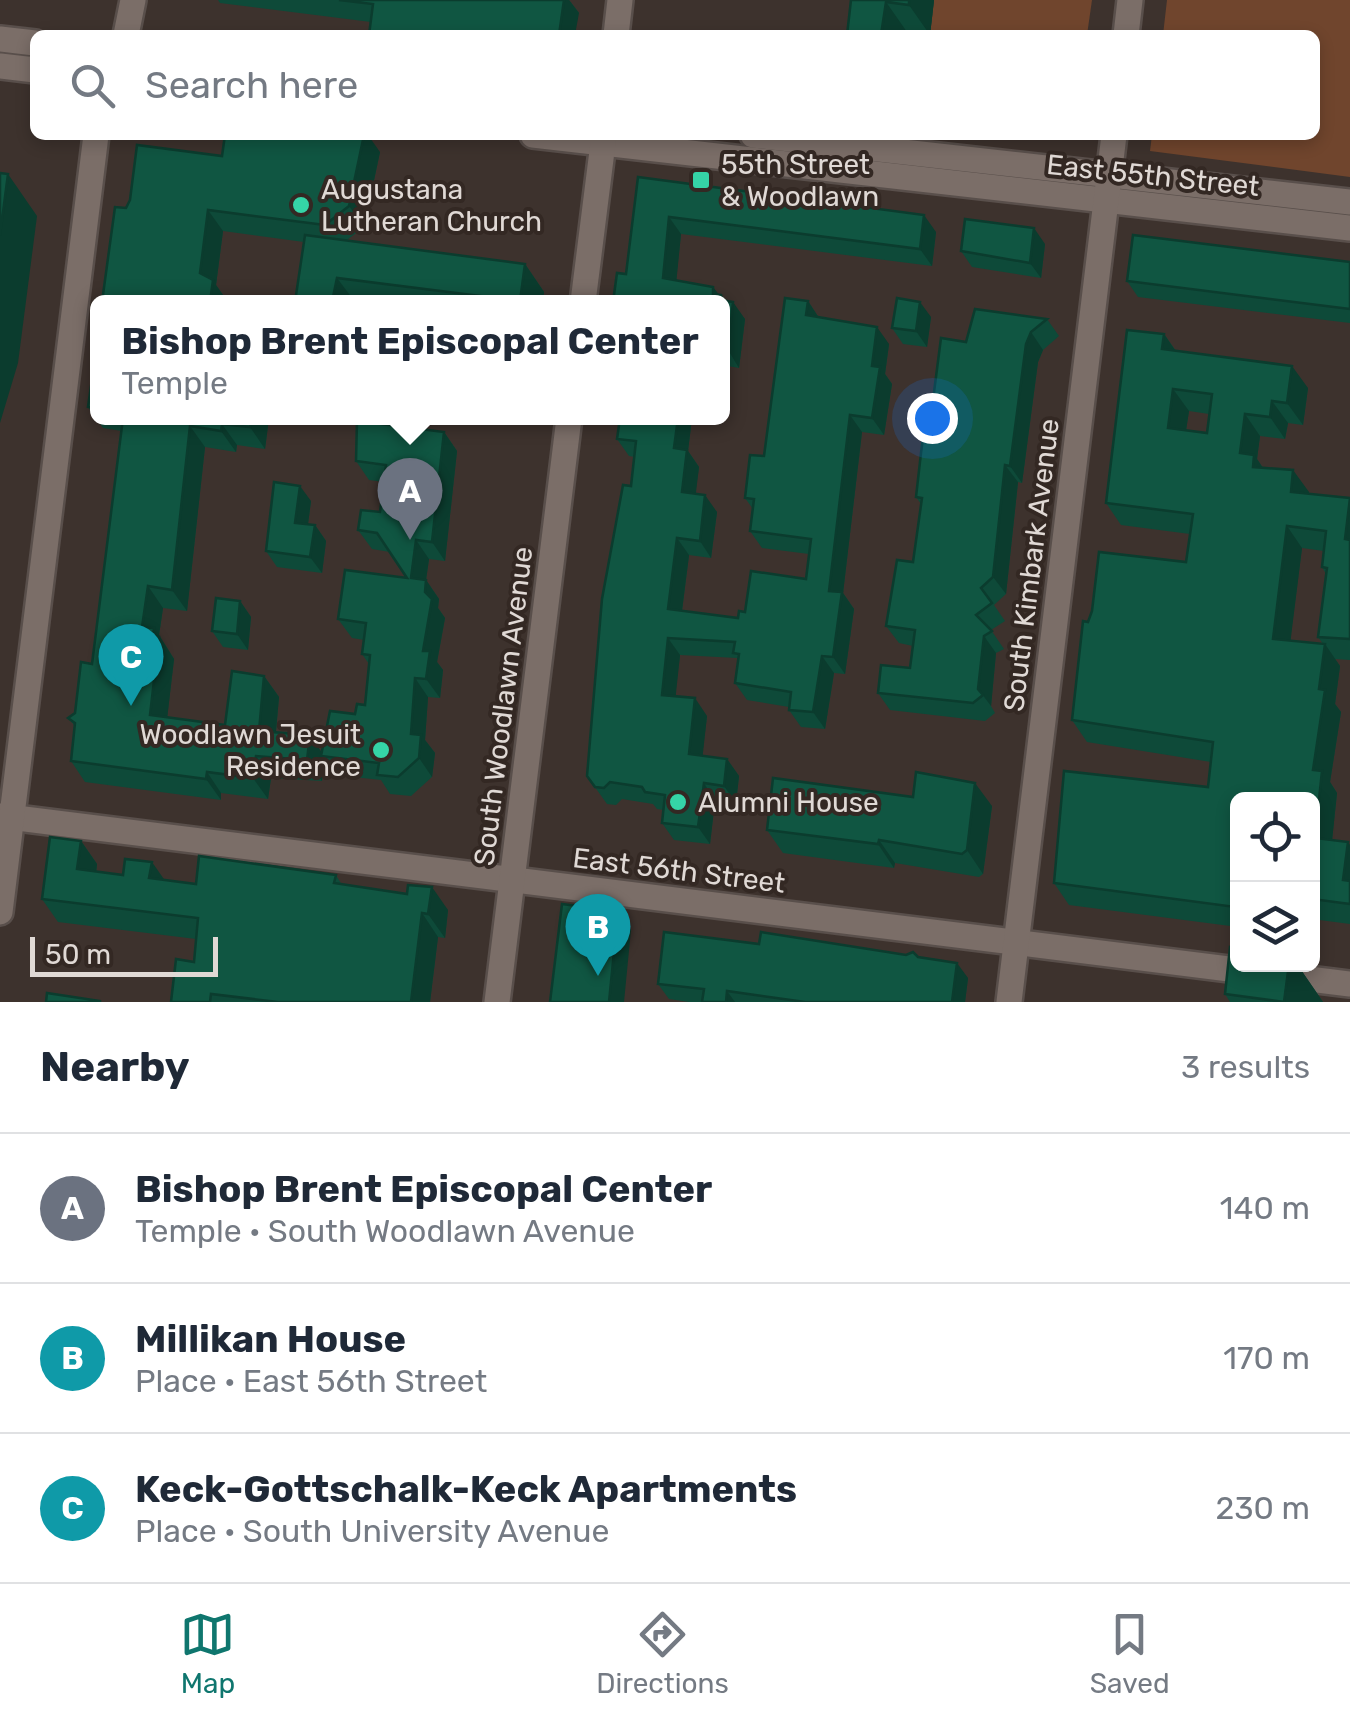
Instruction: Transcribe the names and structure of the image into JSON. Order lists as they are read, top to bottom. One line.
{"streets":{"street":["East 55th Street","South Kimbark Avenue","South Woodlawn Avenue","East 56th Street"]},"crossings":[["East 55th Street","South Kimbark Avenue"],["South Kimbark Avenue","East 56th Street"],["South Woodlawn Avenue","East 56th Street"]],"places":{"transit":["55th Street & Woodlawn"],"other":["Augustana Lutheran Church","Woodlawn Jesuit Residence","Alumni House"]},"scale_bar":"50 m","page":{"search":"Search here","popup":["Bishop Brent Episcopal Center","Temple"],"pins":["A","C","B"],"scale":"50 m","heading":["Nearby","3 results"],"list":[{"mark":"A","name":"Bishop Brent Episcopal Center","note":"Temple · South Woodlawn Avenue","value":"140 m"},{"mark":"B","name":"Millikan House","note":"Place · East 56th Street","value":"170 m"},{"mark":"C","name":"Keck-Gottschalk-Keck Apartments","note":"Place · South University Avenue","value":"230 m"}],"nav":["Map","Directions","Saved"]}}
